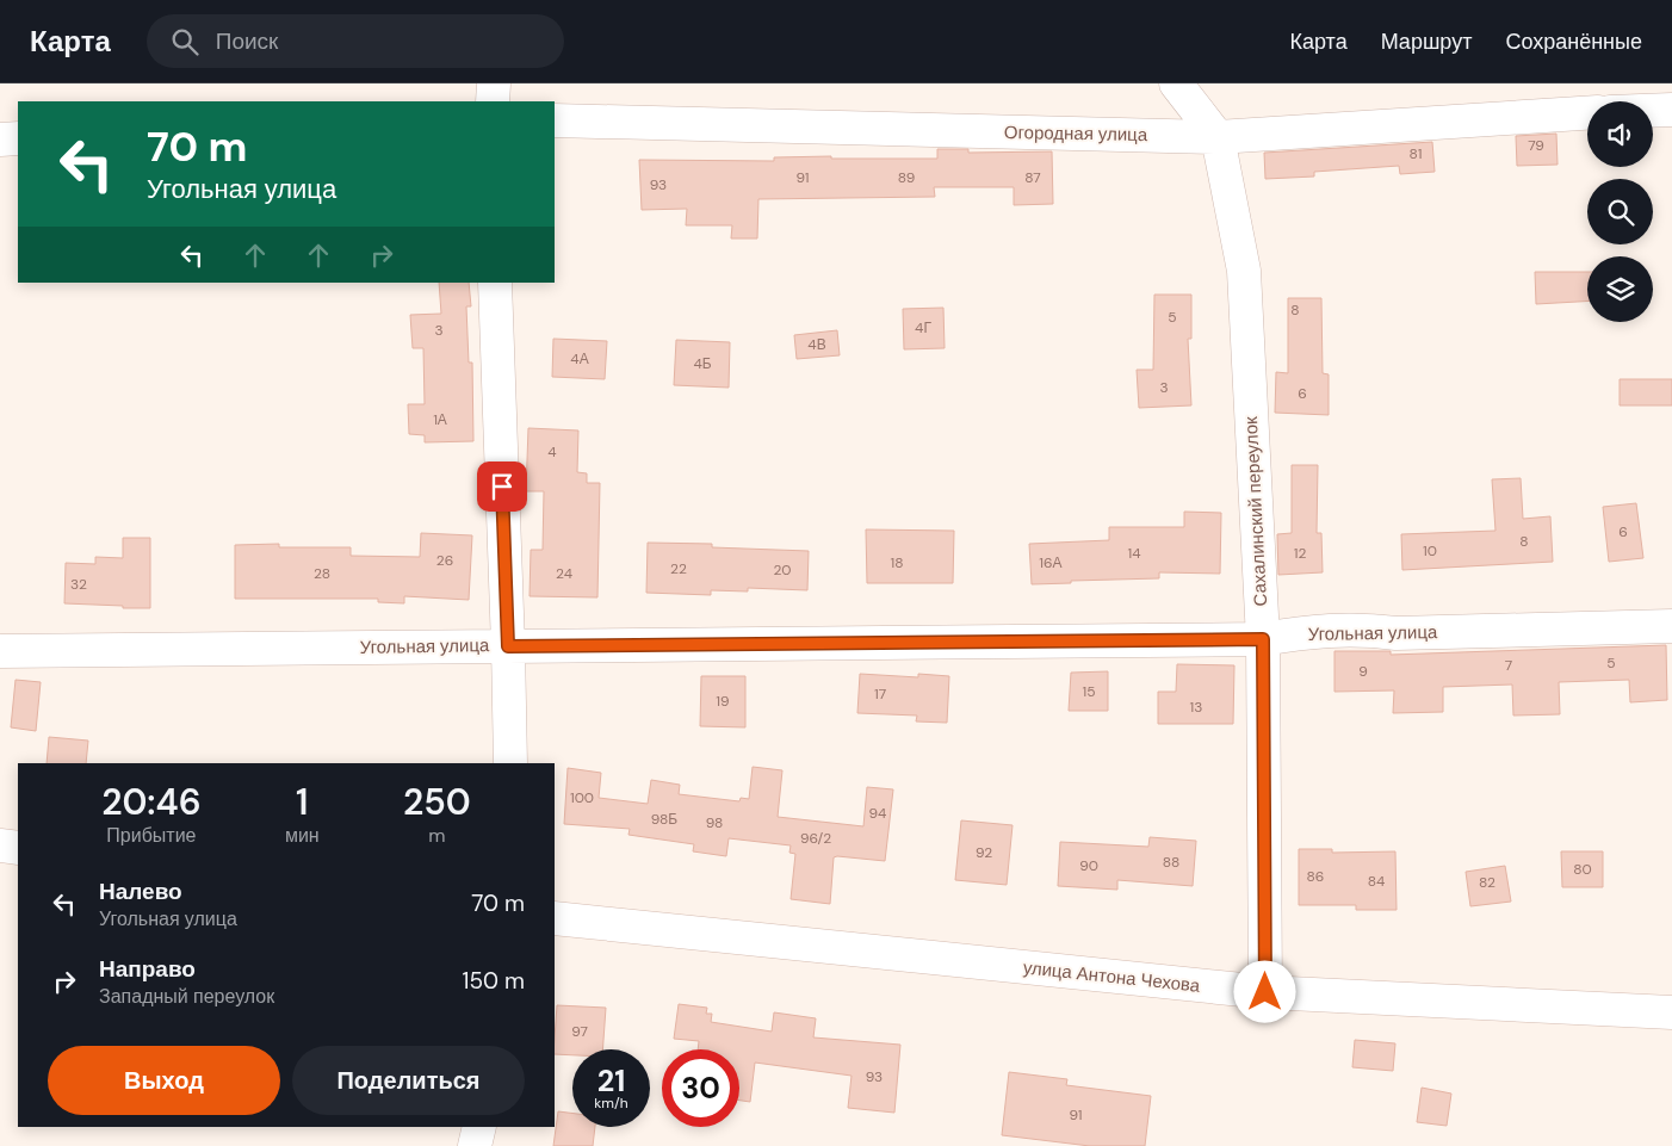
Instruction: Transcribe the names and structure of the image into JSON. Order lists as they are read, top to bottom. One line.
{"streets":{"street":["Огородная улица","Сахалинский переулок","Угольная улица","улица Антона Чехова"]},"crossings":[["Огородная улица","Сахалинский переулок"],["Сахалинский переулок","Угольная улица"],["Сахалинский переулок","улица Антона Чехова"]],"house_numbers":["79","81","91","89","87","93","8","5","4Г","3","4В","4А","4Б","3","6","1А","4","6","8","10","14","12","26","18","16А","22","20","28","24","32","5","7","9","15","17","19","13","100","94","98Б","98","96/2","92","88","90","80","86","84","82","97","93","91"],"page":{"header":"Карта","search":"Поиск","nav":["Карта","Маршрут","Сохранённые"],"turn":["70 m","Угольная улица"],"eta":["20:46","Прибытие","1","мин","250","m"],"list":[{"name":"Налево","note":"Угольная улица","value":"70 m"},{"name":"Направо","note":"Западный переулок","value":"150 m"}],"buttons":["Выход","Поделиться"],"speed":"21 km/h","limit":"30"}}
